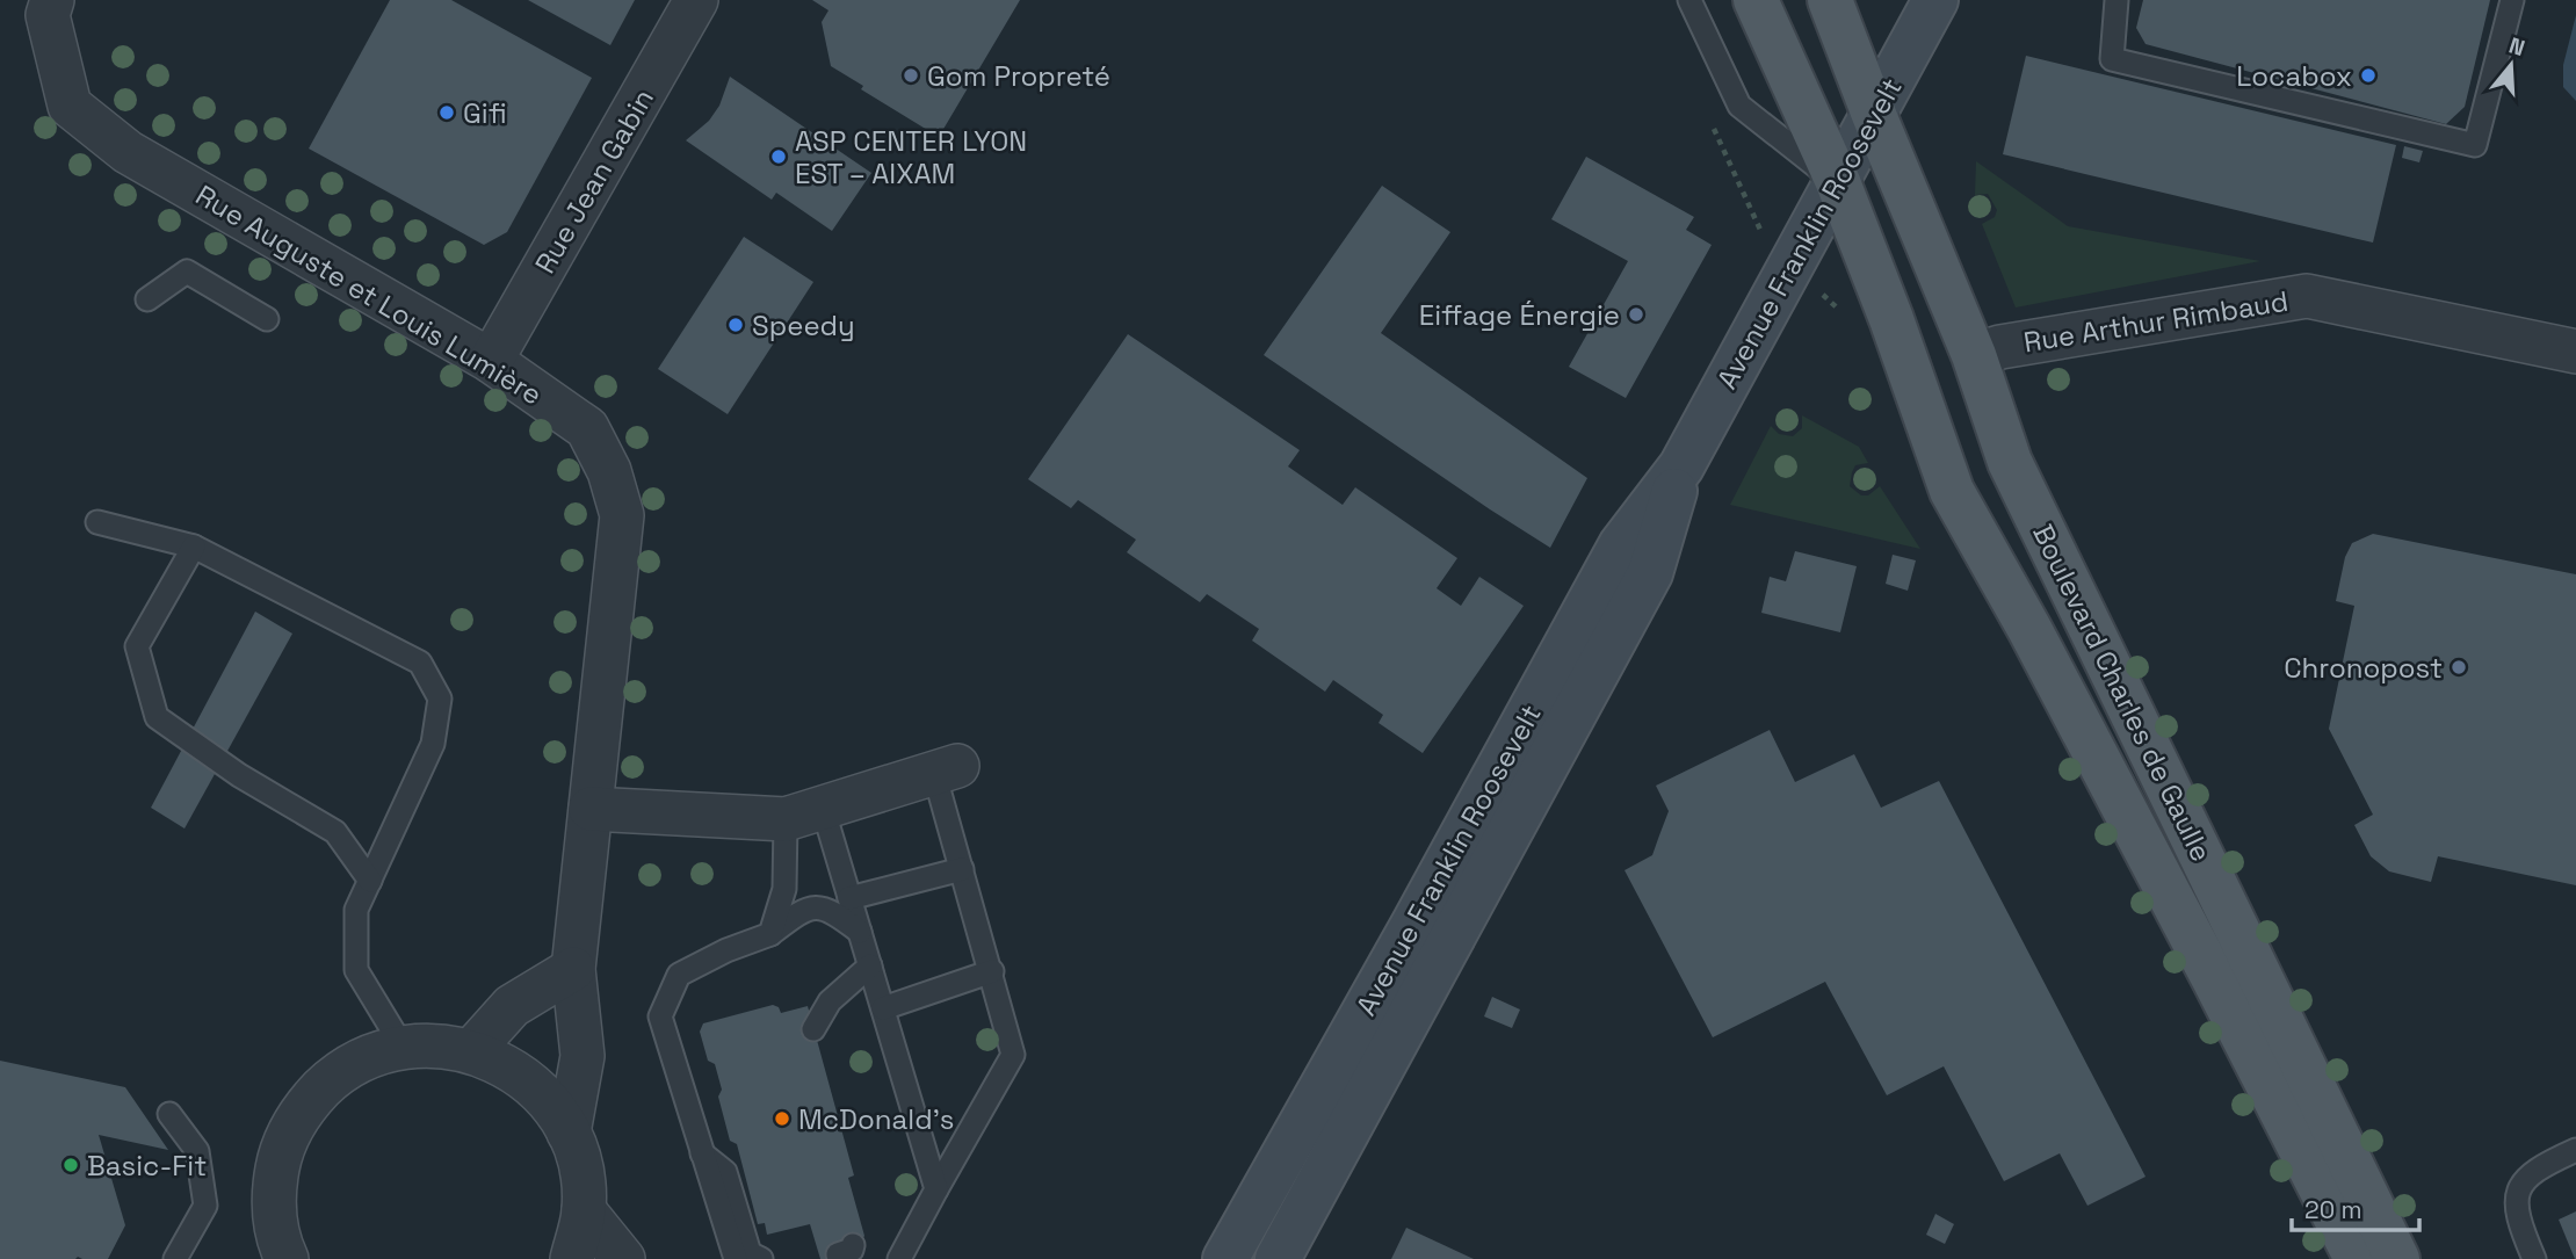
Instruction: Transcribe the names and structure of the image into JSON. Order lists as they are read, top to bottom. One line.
{"streets":{"main road":["Boulevard Charles de Gaulle"],"street":["Rue Jean Gabin","Avenue Franklin Roosevelt","Rue Auguste et Louis Lumière","Rue Arthur Rimbaud"]},"crossings":[["Rue Jean Gabin","Rue Auguste et Louis Lumière"],["Avenue Franklin Roosevelt","Boulevard Charles de Gaulle"],["Rue Arthur Rimbaud","Boulevard Charles de Gaulle"]],"places":["Gom Propreté","Locabox","Gifi","ASP CENTER LYON EST – AIXAM","Eiffage Énergie","Speedy","Chronopost","McDonald's","Basic-Fit"],"scale_bar":"20 m","north":"top"}
